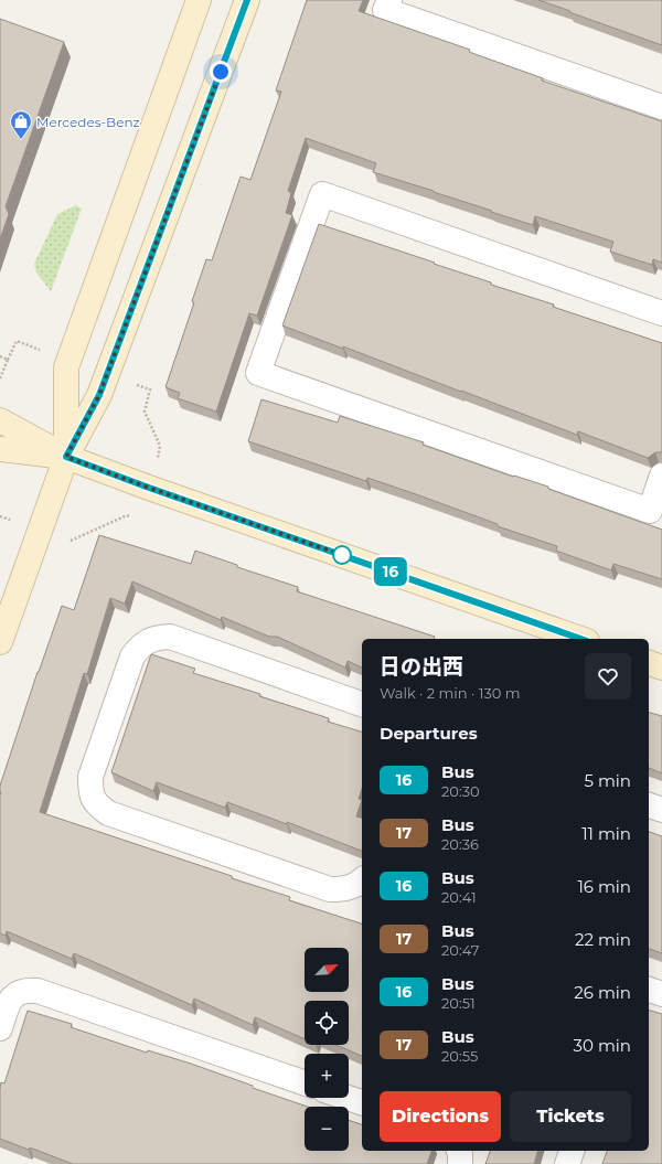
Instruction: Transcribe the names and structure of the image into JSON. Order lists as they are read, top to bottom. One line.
{"places":{"shop":["Mercedes-Benz"]},"lines":["bus line 16"],"north":"top right","page":{"on_map":"16","heading":[["日の出西","Walk · 2 min · 130 m"],"Departures"],"list":[{"mark":"16","name":"Bus","note":"20:30","value":"5 min"},{"mark":"17","name":"Bus","note":"20:36","value":"11 min"},{"mark":"16","name":"Bus","note":"20:41","value":"16 min"},{"mark":"17","name":"Bus","note":"20:47","value":"22 min"},{"mark":"16","name":"Bus","note":"20:51","value":"26 min"},{"mark":"17","name":"Bus","note":"20:55","value":"30 min"}],"map_buttons":["+","−"],"buttons":["Directions","Tickets"]}}
